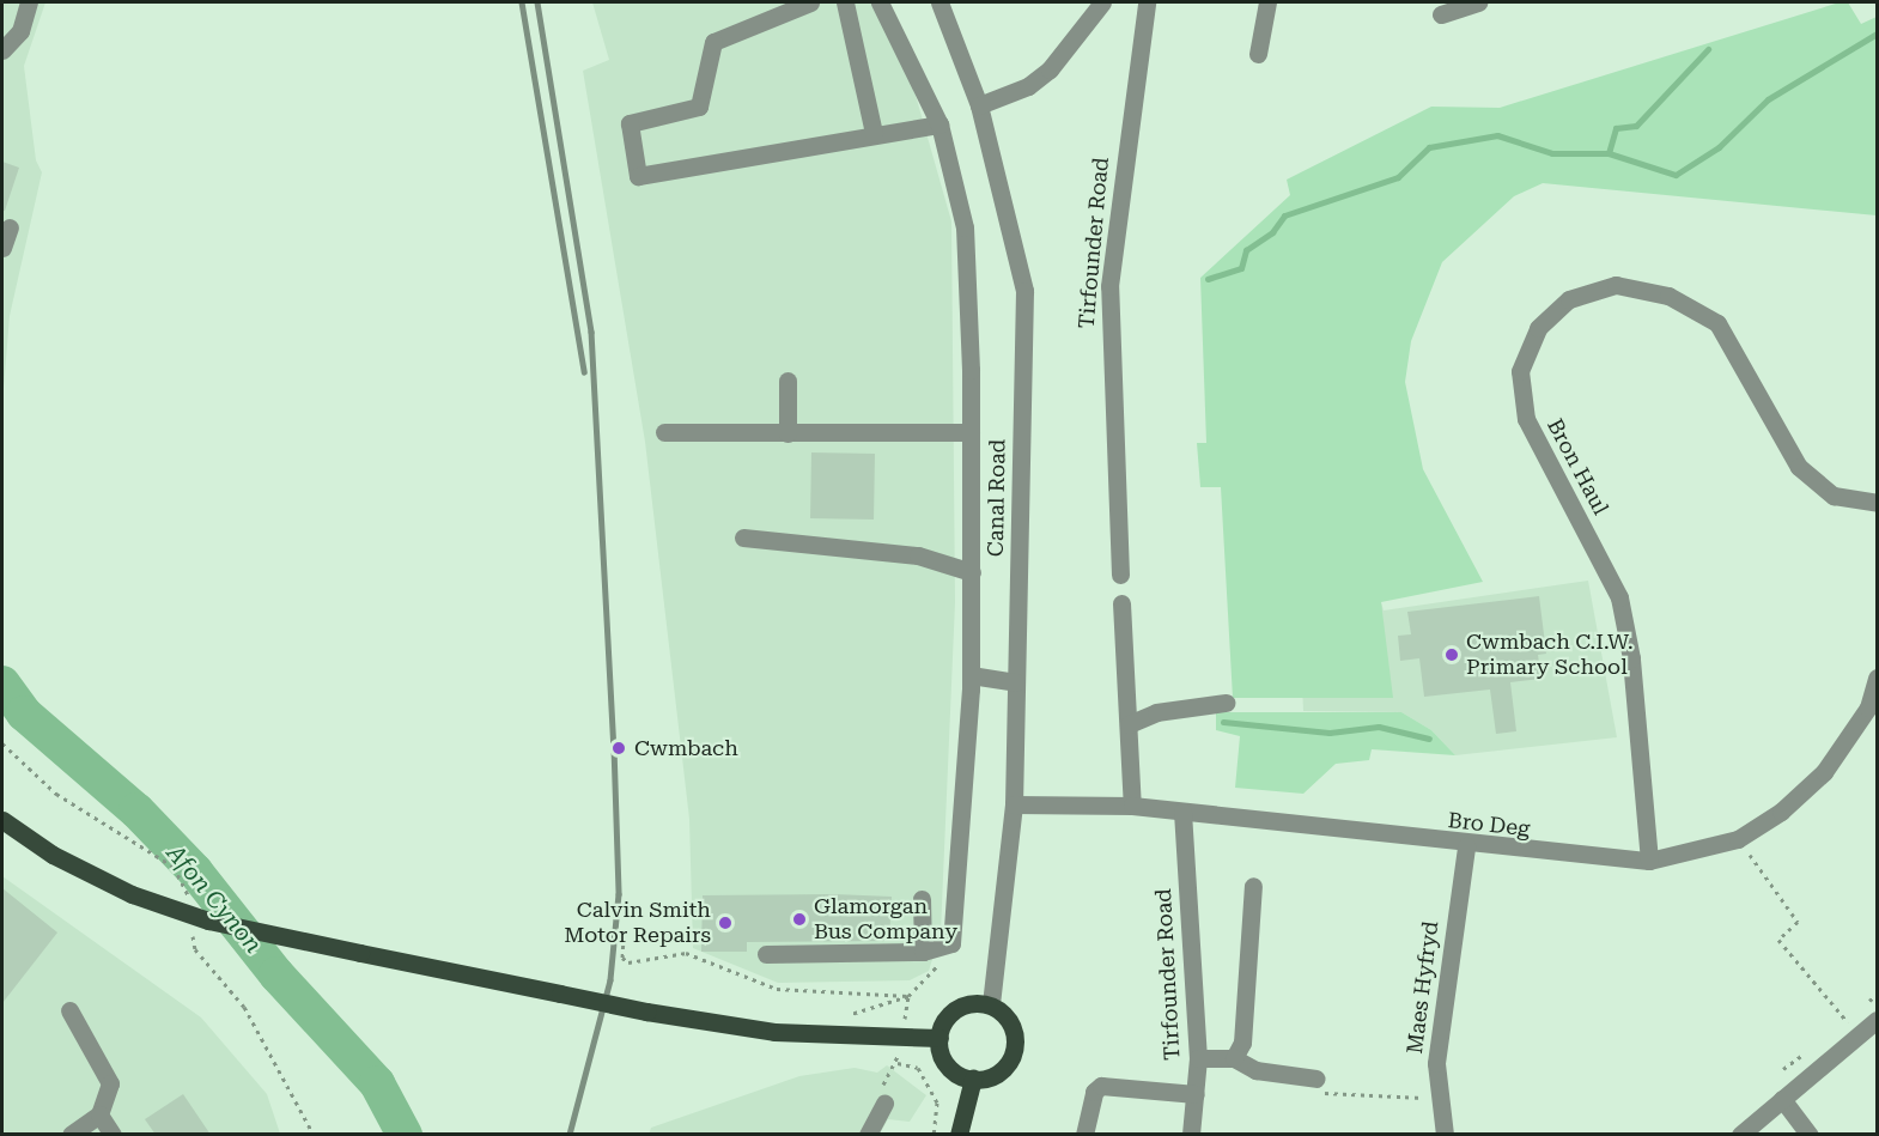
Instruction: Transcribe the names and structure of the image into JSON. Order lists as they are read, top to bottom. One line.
{"streets":{"street":["Tirfounder Road","Bron Haul","Canal Road","Bro Deg","Maes Hyfryd"]},"crossings":[["Tirfounder Road","Bro Deg"],["Bron Haul","Bro Deg"],["Canal Road","Bro Deg"],["Bro Deg","Maes Hyfryd"]],"water":["Afon Cynon"],"places":["Cwmbach C.I.W. Primary School","Cwmbach","Glamorgan Bus Company","Calvin Smith Motor Repairs"]}
